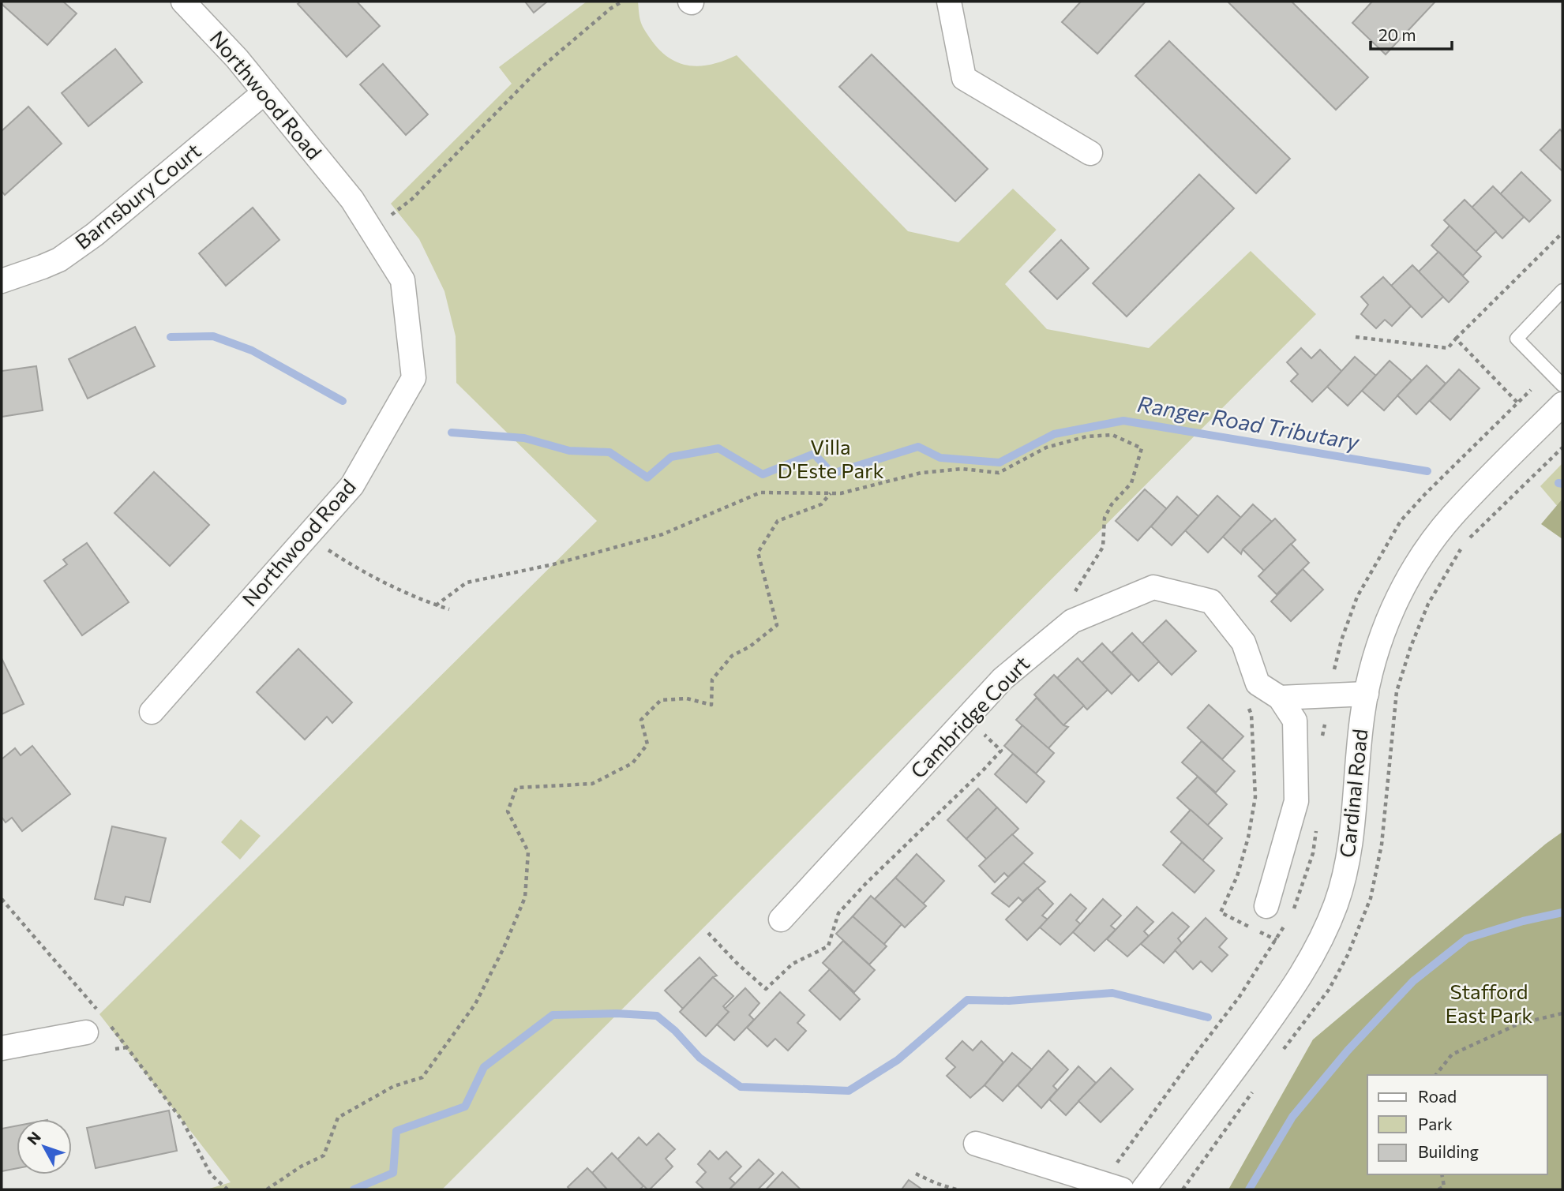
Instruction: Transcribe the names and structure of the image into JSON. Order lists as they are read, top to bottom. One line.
{"streets":{"street":["Northwood Road","Barnsbury Court","Cambridge Court","Cardinal Road"]},"crossings":[["Northwood Road","Barnsbury Court"]],"water":["Ranger Road Tributary"],"parks":["Villa D'Este Park","Stafford East Park"],"legend":["Road","Park","Building"],"scale_bar":"20 m","north":"top left"}
